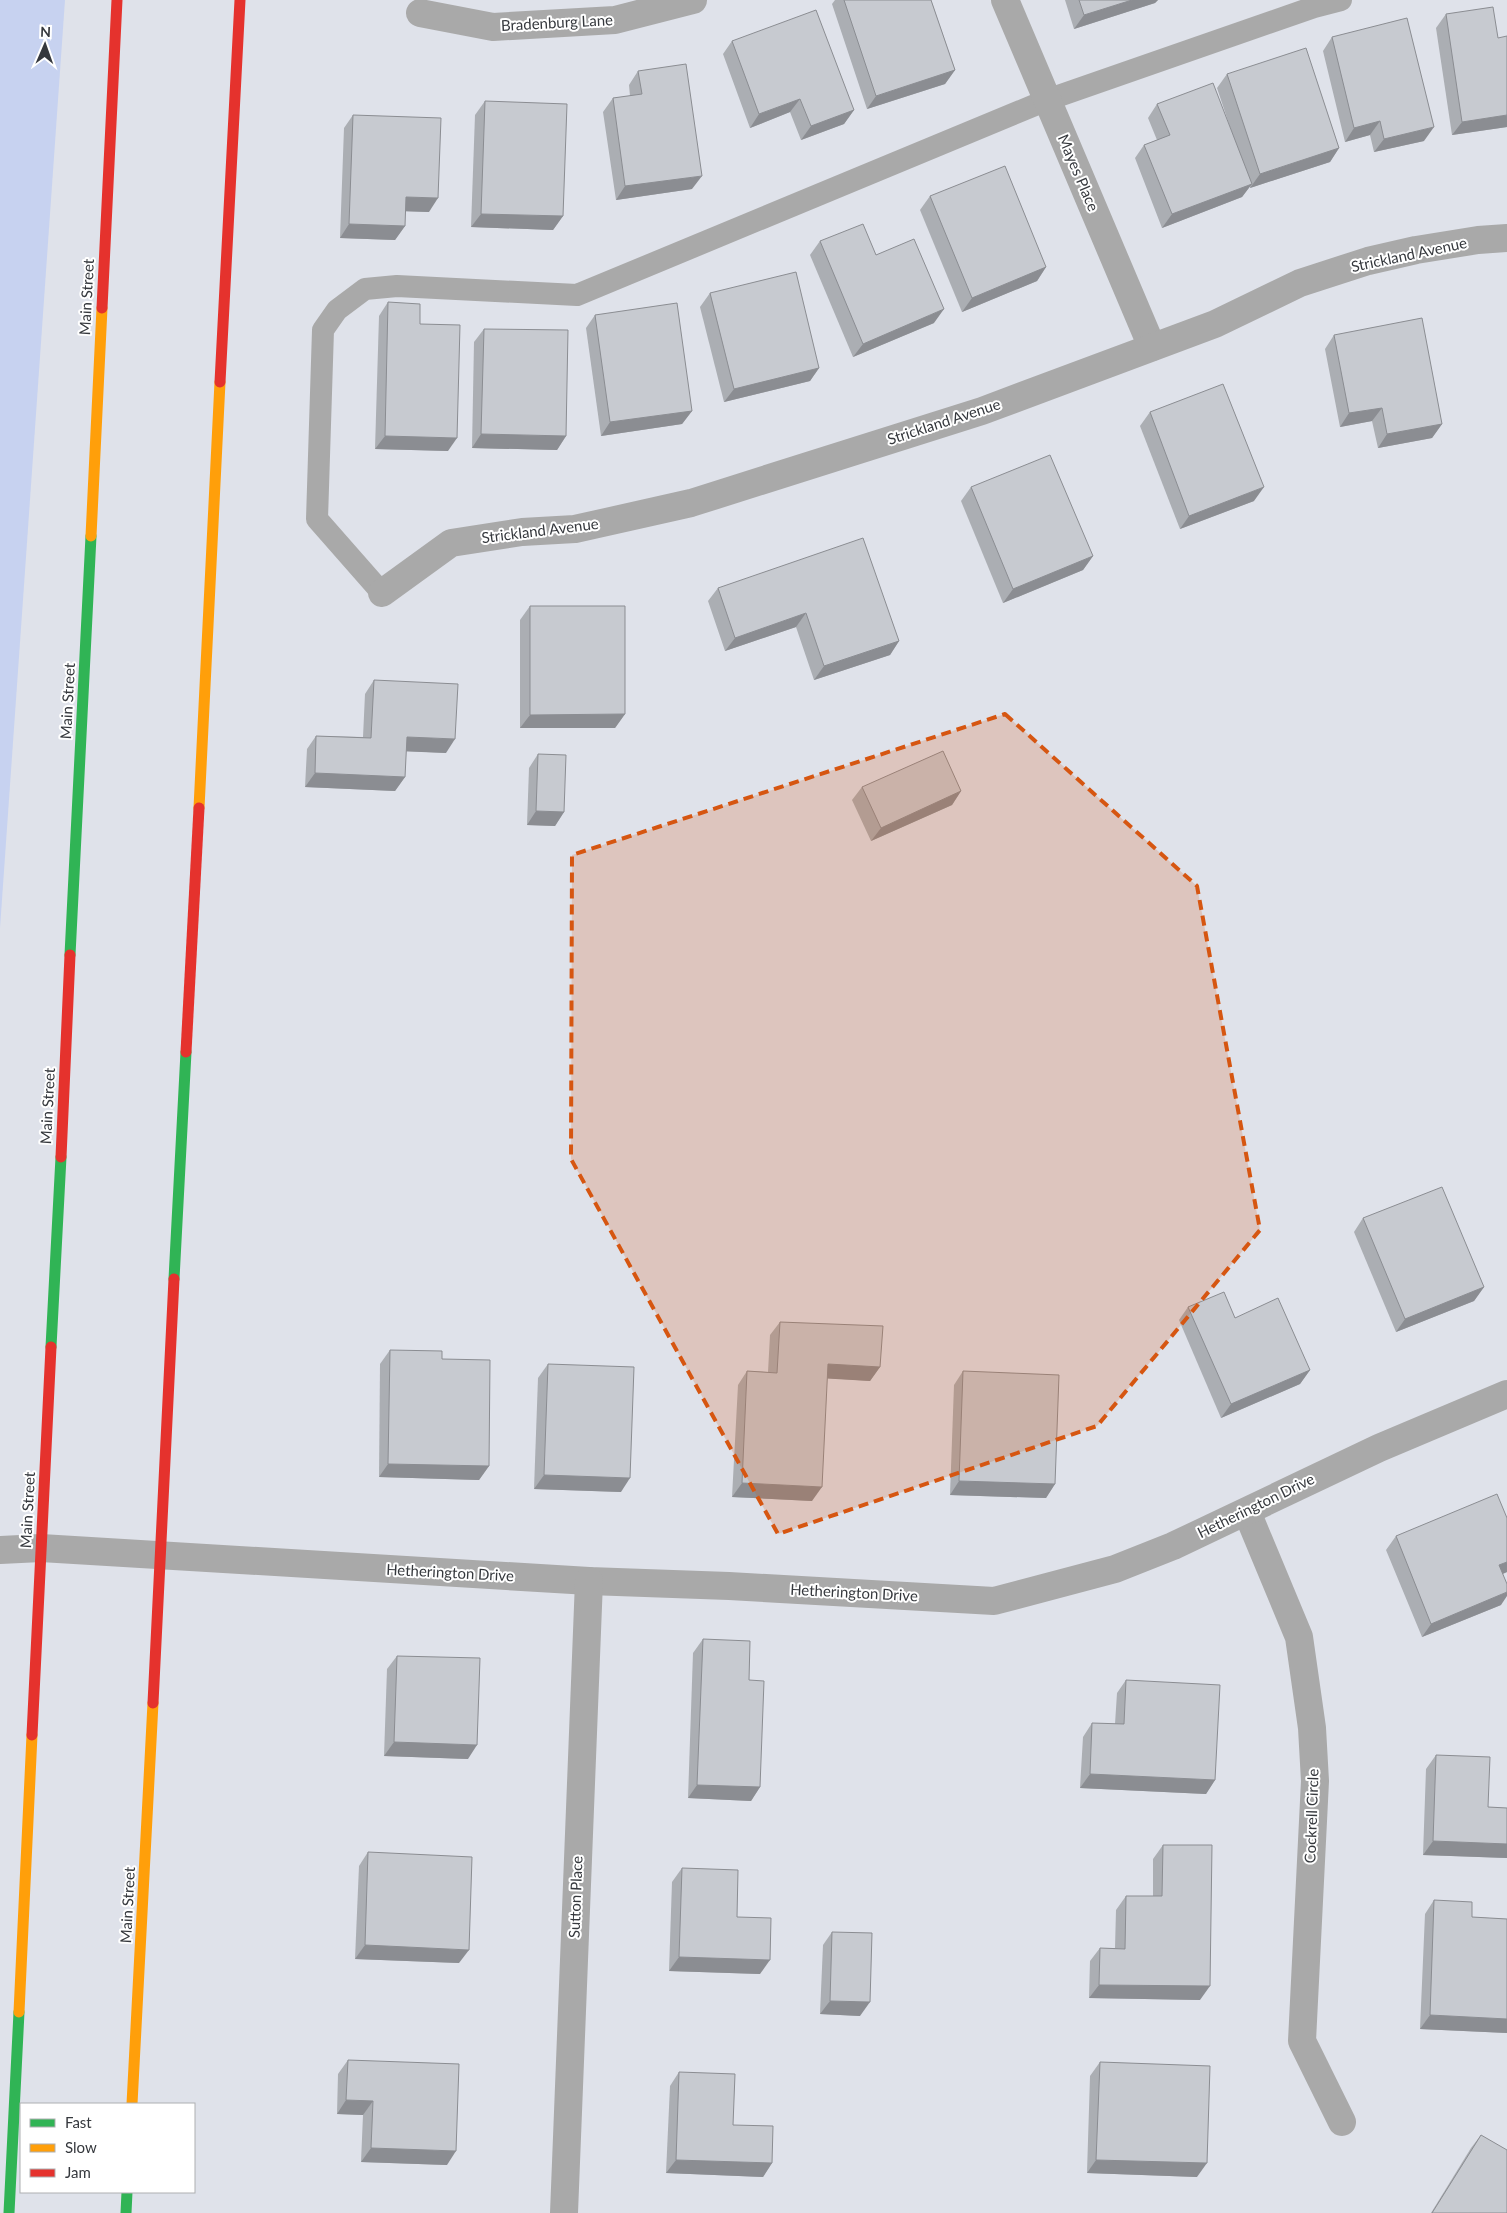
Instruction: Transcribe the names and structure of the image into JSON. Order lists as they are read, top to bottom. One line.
{"streets":{"main road":["Main Street"],"street":["Bradenburg Lane","Mayes Place","Strickland Avenue","Hetherington Drive","Cockrell Circle","Sutton Place"]},"crossings":[["Mayes Place","Strickland Avenue"],["Main Street","Hetherington Drive"],["Hetherington Drive","Cockrell Circle"],["Hetherington Drive","Sutton Place"]],"legend":["Fast","Slow","Jam"],"north":"top"}
